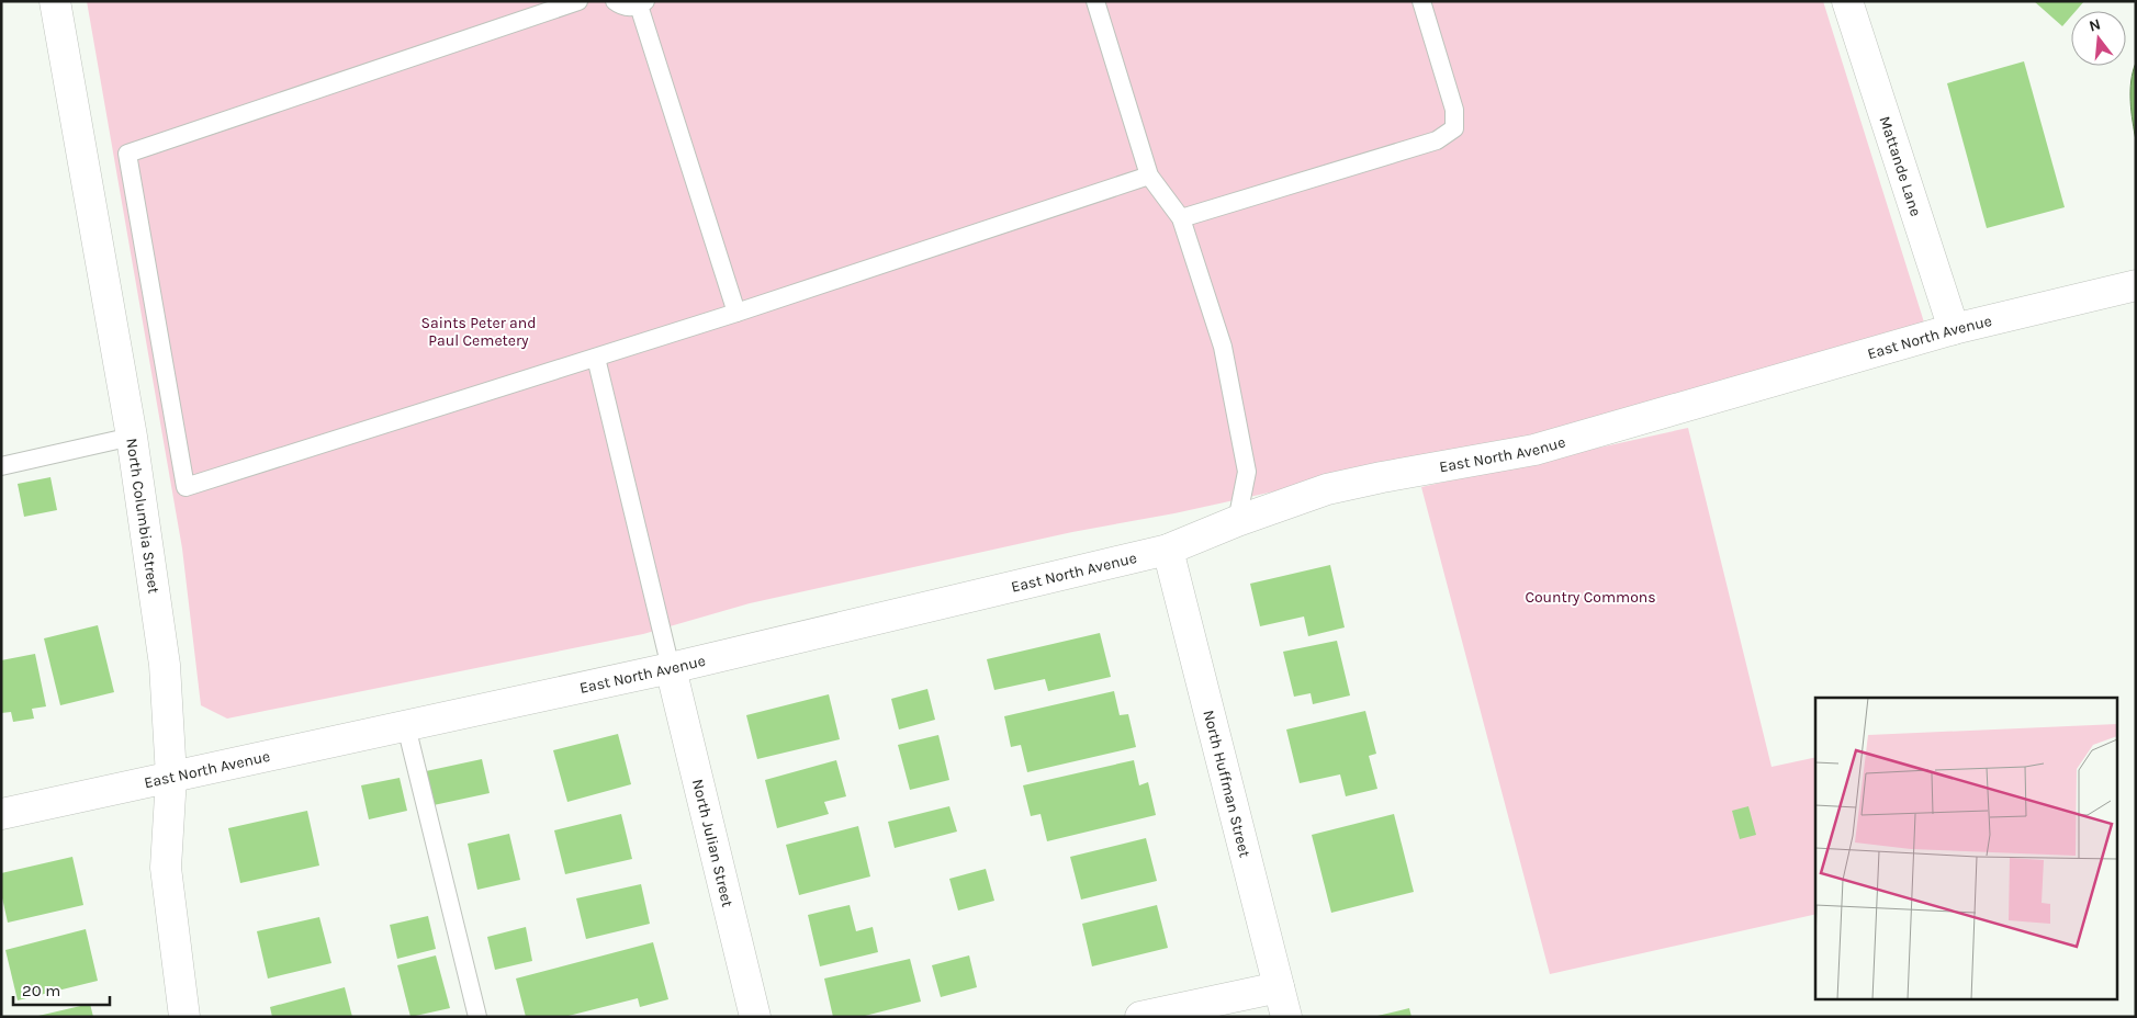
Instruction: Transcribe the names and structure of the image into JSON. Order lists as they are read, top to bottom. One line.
{"streets":{"street":["Mattande Lane","East North Avenue","North Columbia Street","North Huffman Street","North Julian Street"]},"crossings":[["Mattande Lane","East North Avenue"],["East North Avenue","North Columbia Street"],["East North Avenue","North Huffman Street"],["East North Avenue","North Julian Street"]],"parks":["Saints Peter and Paul Cemetery","Country Commons"],"scale_bar":"20 m","north":"top"}
